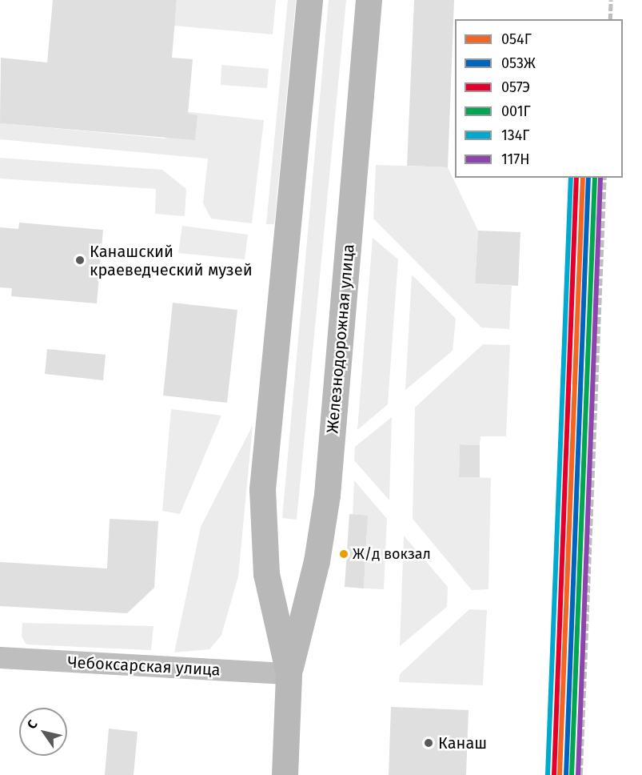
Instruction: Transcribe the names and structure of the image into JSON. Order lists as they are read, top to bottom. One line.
{"streets":{"main road":["Железнодорожная улица"],"street":["Чебоксарская улица"]},"crossings":[["Железнодорожная улица","Чебоксарская улица"]],"places":["Канашский краеведческий музей","Ж/д вокзал","Канаш"],"lines":["transit line 054Г","transit line 053Ж","transit line 057Э","transit line 001Г","transit line 134Г","transit line 117Н"],"legend":["054Г","053Ж","057Э","001Г","134Г","117Н"],"north":"top left"}
